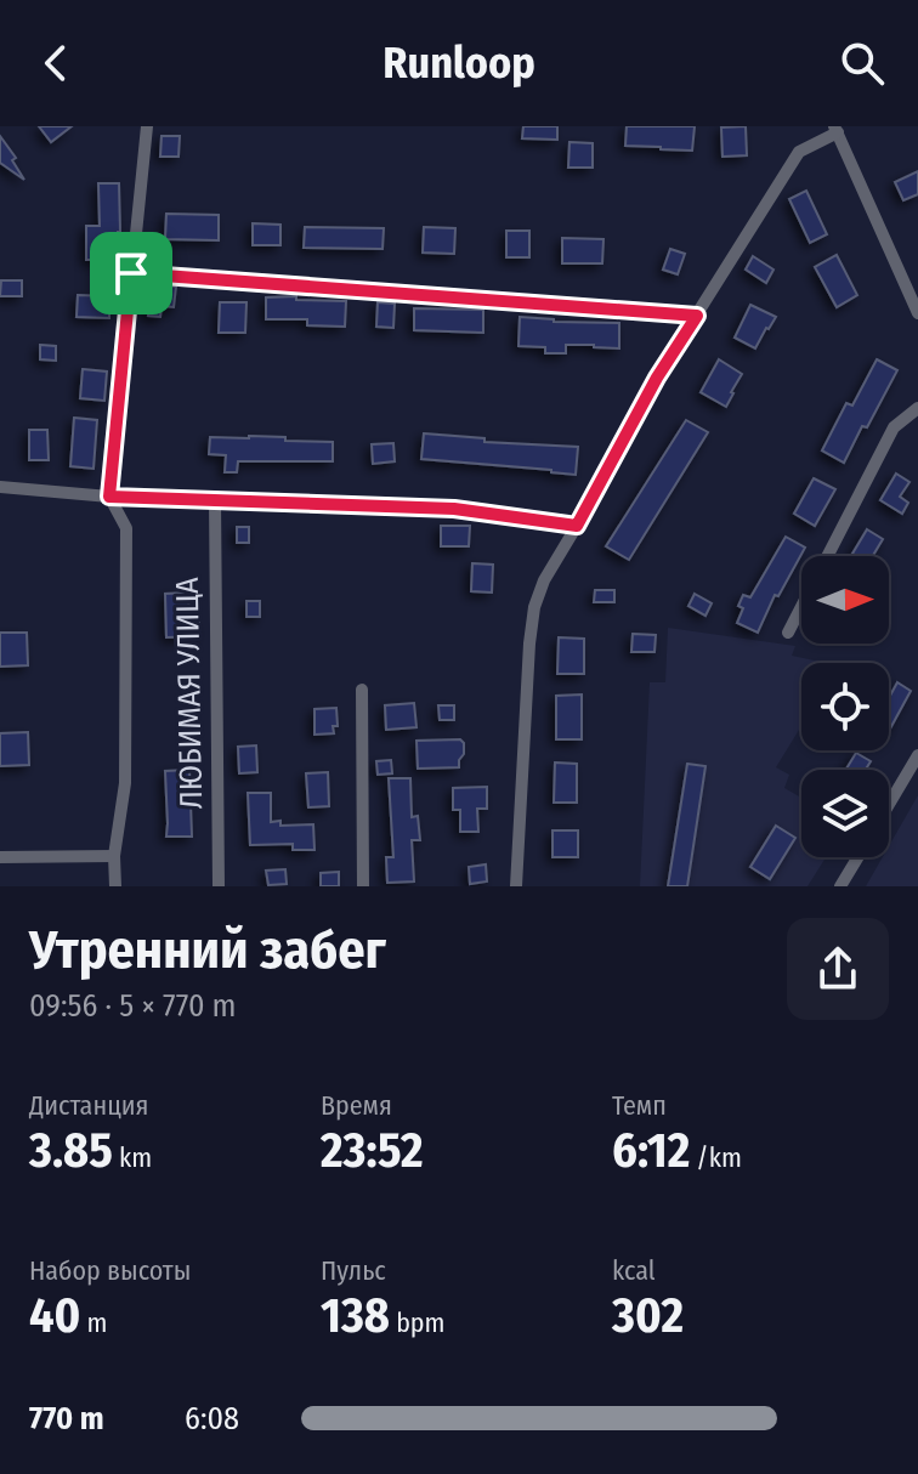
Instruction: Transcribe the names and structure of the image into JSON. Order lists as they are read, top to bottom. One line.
{"streets":{"street":["ЛЮБИМАЯ УЛИЦА"]},"north":"right","page":{"header":"Runloop","heading":["Утренний забег","09:56 · 5 × 770 m"],"stats":[["Дистанция","3.85 km"],["Время","23:52"],["Темп","6:12 /km"],["Набор высоты","40 m"],["Пульс","138 bpm"],["kcal","302"]],"list":[{"name":"770 m","note":"6:08"}]}}
